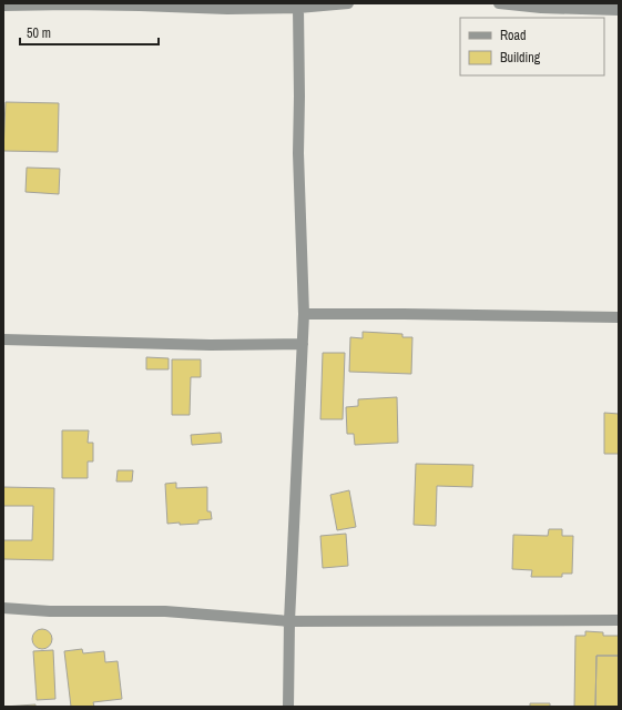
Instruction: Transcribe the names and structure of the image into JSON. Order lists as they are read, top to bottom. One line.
{"legend":["Road","Building"],"scale_bar":"50 m"}
